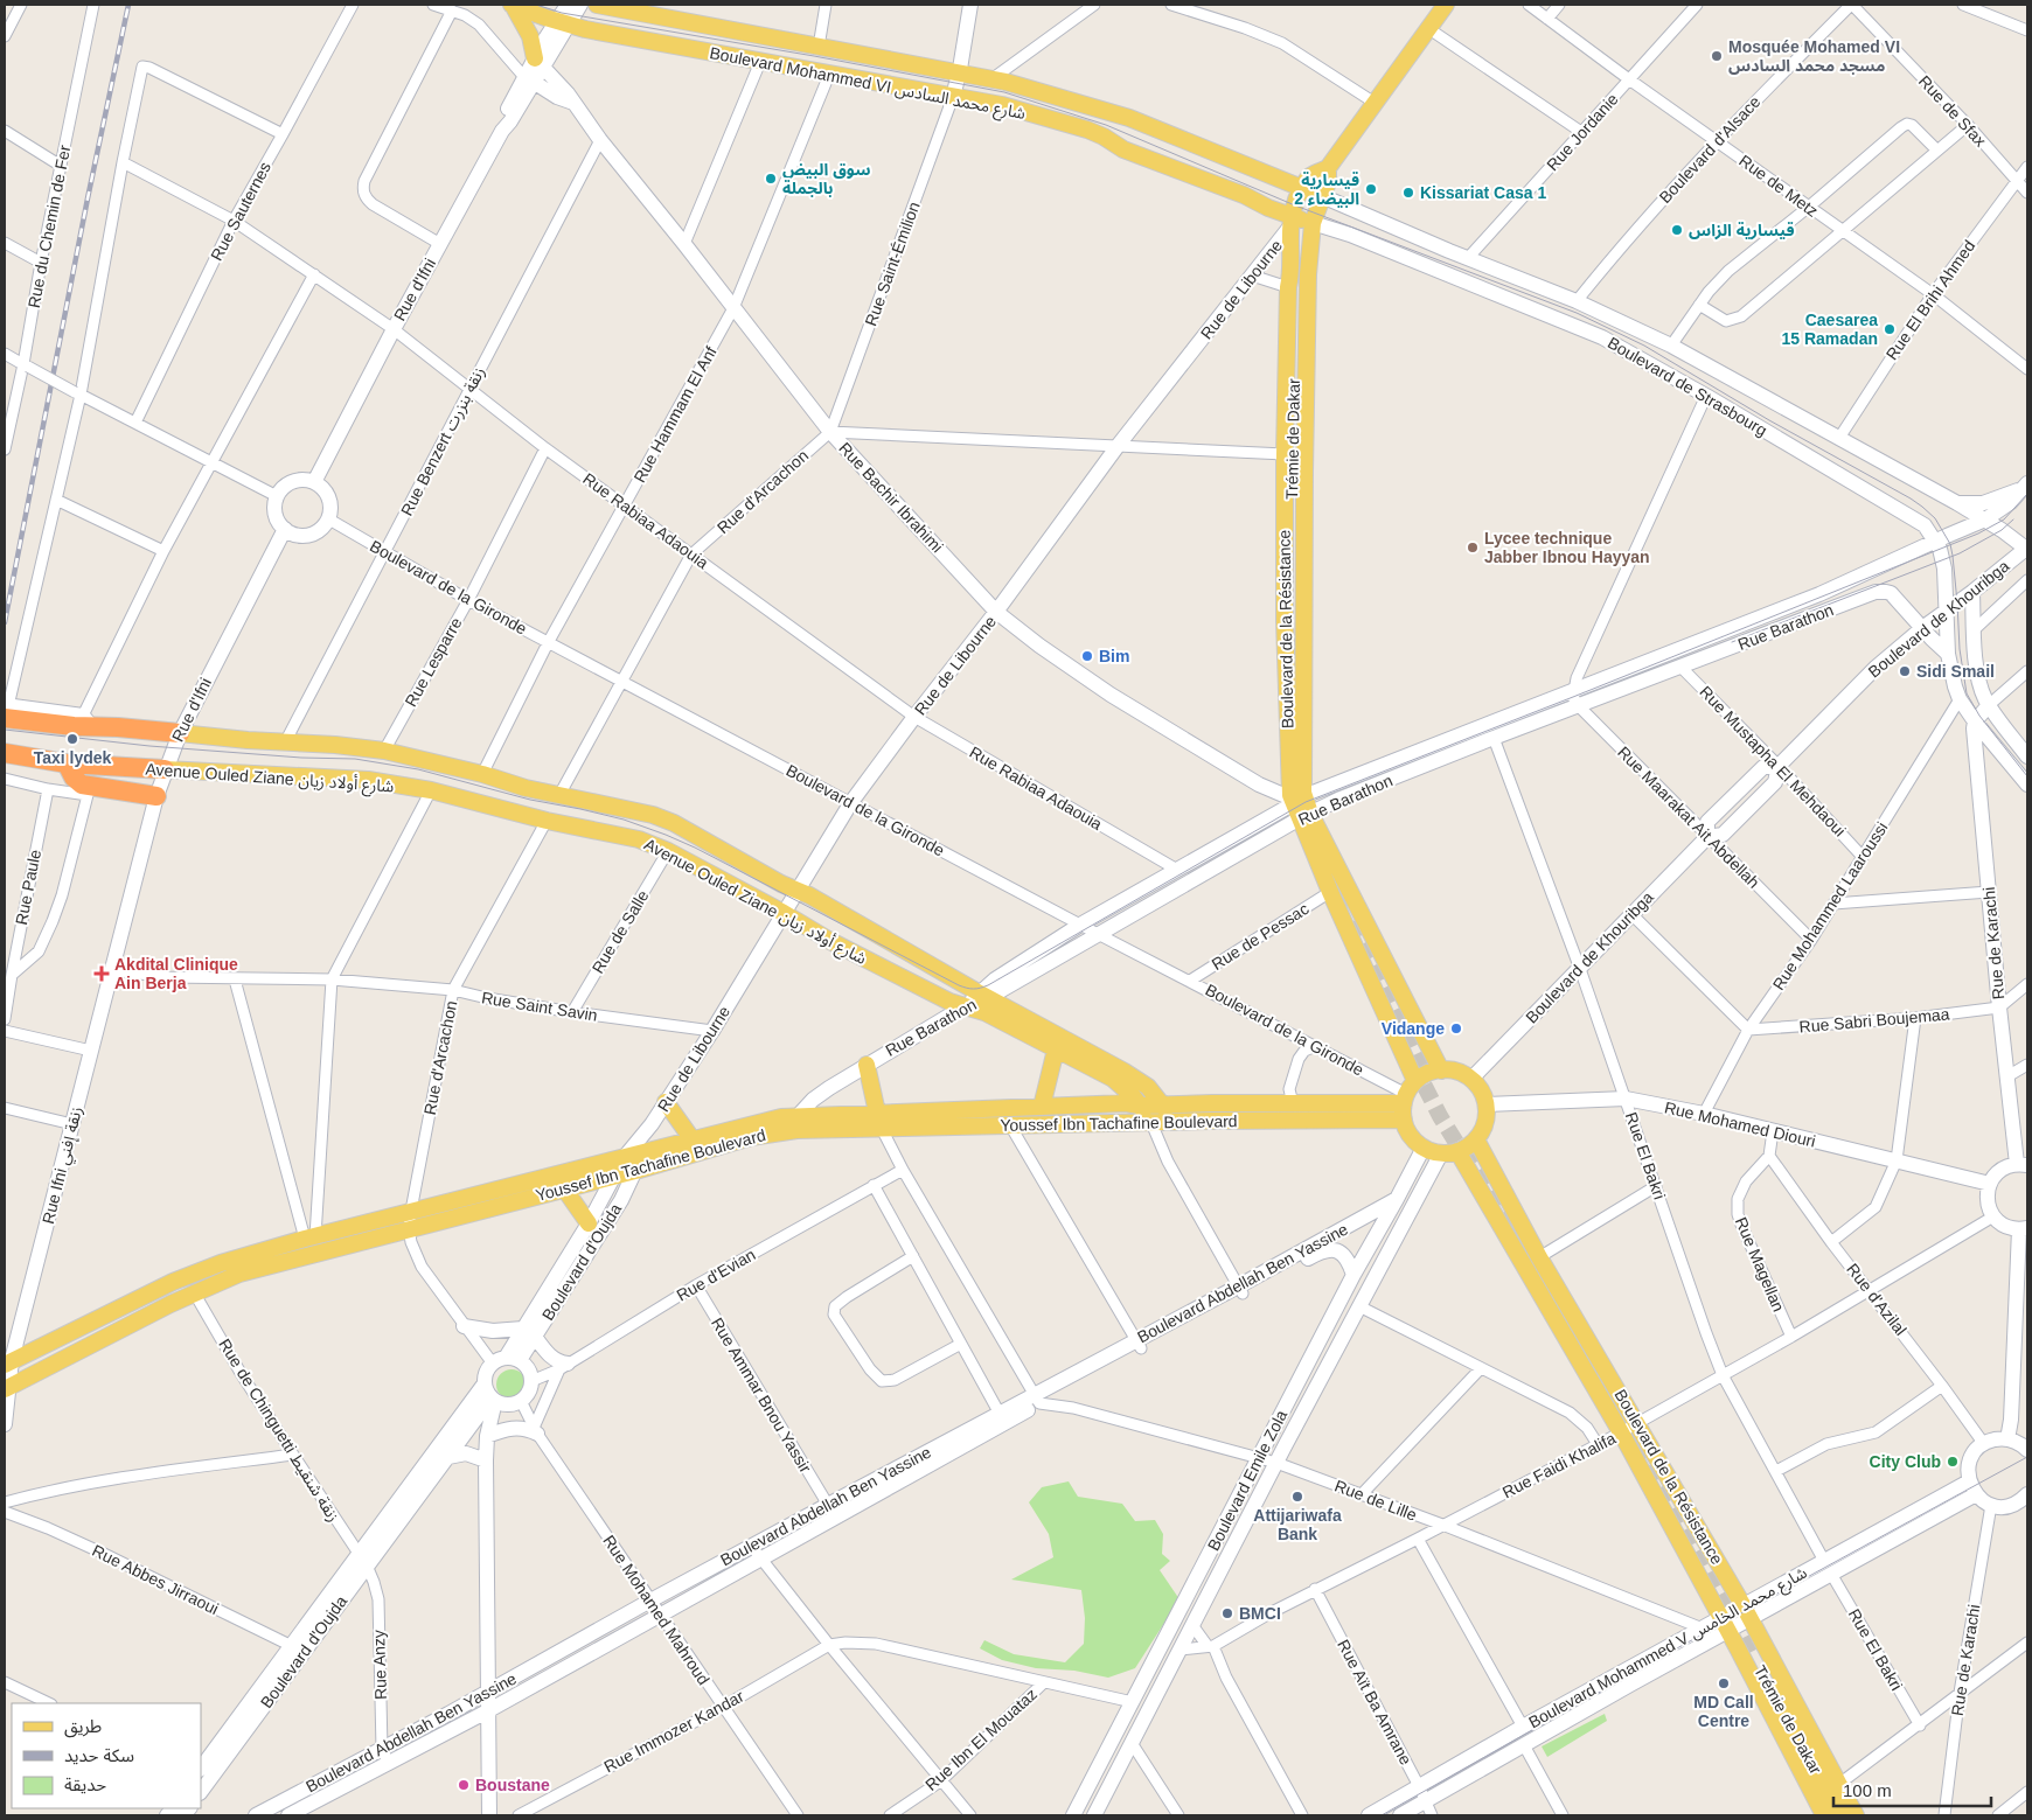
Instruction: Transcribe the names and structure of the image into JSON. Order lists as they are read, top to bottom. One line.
{"streets":{"highway":["Avenue Ouled Ziane شارع أولاد زيان"],"main road":["Boulevard Mohammed VI شارع محمد السادس","Trémie de Dakar","Boulevard de la Résistance","Youssef Ibn Tachafine Boulevard"],"street":["Rue de Sfax","Rue Jordanie","Boulevard d'Alsace","Rue de Metz","Rue Sauternes","Rue du Chemin de Fer","Rue Saint-Émilion","Rue d'Ifni","Rue de Libourne","Rue El Brihi Ahmed","Boulevard de Strasbourg","Rue Hammam El Anf","Rue Benzert زنقة بنزرت","Rue d'Arcachon","Rue Bachir Ibrahimi","Rue Rabiaa Adaouia","Boulevard de la Gironde","Boulevard de Khouribga","Rue Barathon","Rue Lesparre","Rue Mustapha El Mehdaoui","Rue Maarakat Ait Abdellah","Rue Paule","Rue Mohammed Laaroussi","Rue de Salle","Rue de Pessac","Rue de Karachi","Rue Saint Savin","Rue Sabri Boujemaa","Rue Mohamed Diouri","Rue El Bakri","Rue Ifni زنقة إفني","Boulevard d'Oujda","Rue Magellan","Rue d'Evian","Boulevard Abdellah Ben Yassine","Rue d'Azilal","Rue Ammar Bnou Yassir","Rue de Chinguetti زنقة شنقيط","Rue Faidi Khalifa","Boulevard Emile Zola","Rue de Lille","Rue Abbes Jirraoui","Rue Mohamed Mahroud","Boulevard Mohammed V شارع محمد الخامس","Rue Anzy","Rue Aït Ba Amrane","Rue Immozer Kandar","Rue Ibn El Mouataz"]},"crossings":[["Boulevard Mohammed VI شارع محمد السادس","Rue Saint-Émilion"],["Boulevard Mohammed VI شارع محمد السادس","Rue d'Ifni"],["Boulevard Mohammed VI شارع محمد السادس","Rue de Libourne"],["Boulevard Mohammed VI شارع محمد السادس","Boulevard de Strasbourg"],["Boulevard Mohammed VI شارع محمد السادس","Rue Hammam El Anf"],["Boulevard Mohammed VI شارع محمد السادس","Boulevard de la Résistance"],["Rue de Sfax","Boulevard d'Alsace"],["Rue de Sfax","Rue El Brihi Ahmed"],["Rue Jordanie","Rue de Metz"],["Rue Jordanie","Boulevard de Strasbourg"],["Boulevard d'Alsace","Rue de Metz"],["Boulevard d'Alsace","Boulevard de Strasbourg"],["Rue de Metz","Rue El Brihi Ahmed"],["Rue Sauternes","Rue Rabiaa Adaouia"],["Rue Saint-Émilion","Rue d'Arcachon"],["Rue Saint-Émilion","Rue Bachir Ibrahimi"],["Rue d'Ifni","Rue Bachir Ibrahimi"],["Rue d'Ifni","Rue Rabiaa Adaouia"],["Rue d'Ifni","Boulevard de la Gironde"],["Rue d'Ifni","Avenue Ouled Ziane شارع أولاد زيان"],["Rue d'Ifni","Rue Saint Savin"],["Rue d'Ifni","Rue Ifni زنقة إفني"],["Rue de Libourne","Rue Bachir Ibrahimi"],["Rue de Libourne","Rue Rabiaa Adaouia"],["Rue de Libourne","Boulevard de la Gironde"],["Rue de Libourne","Boulevard de la Résistance"],["Rue de Libourne","Avenue Ouled Ziane شارع أولاد زيان"],["Rue de Libourne","Rue Saint Savin"],["Rue de Libourne","Boulevard d'Oujda"],["Rue El Brihi Ahmed","Boulevard de Strasbourg"],["Boulevard de Strasbourg","Boulevard de Khouribga"],["Boulevard de Strasbourg","Boulevard de la Résistance"],["Boulevard de Strasbourg","Rue Mohammed Laaroussi"],["Boulevard de Strasbourg","Rue de Karachi"],["Rue Hammam El Anf","Rue Bachir Ibrahimi"],["Rue Hammam El Anf","Rue Rabiaa Adaouia"],["Rue Hammam El Anf","Boulevard de la Gironde"],["Rue Hammam El Anf","Avenue Ouled Ziane شارع أولاد زيان"],["Trémie de Dakar","Boulevard de la Résistance"],["Rue Benzert زنقة بنزرت","Rue Bachir Ibrahimi"],["Rue Benzert زنقة بنزرت","Rue Rabiaa Adaouia"],["Rue Benzert زنقة بنزرت","Boulevard de la Gironde"],["Rue Benzert زنقة بنزرت","Avenue Ouled Ziane شارع أولاد زيان"],["Rue d'Arcachon","Rue Bachir Ibrahimi"],["Rue d'Arcachon","Rue Rabiaa Adaouia"],["Rue d'Arcachon","Boulevard de la Gironde"],["Rue d'Arcachon","Avenue Ouled Ziane شارع أولاد زيان"],["Rue d'Arcachon","Rue Saint Savin"],["Rue d'Arcachon","Youssef Ibn Tachafine Boulevard"],["Rue Bachir Ibrahimi","Boulevard de la Résistance"],["Rue Rabiaa Adaouia","Rue Lesparre"],["Boulevard de la Gironde","Boulevard de Khouribga"],["Boulevard de la Gironde","Rue Barathon"],["Boulevard de la Gironde","Boulevard de la Résistance"],["Boulevard de la Gironde","Rue Lesparre"],["Boulevard de la Gironde","Rue de Pessac"],["Boulevard de la Gironde","Youssef Ibn Tachafine Boulevard"],["Boulevard de la Gironde","Rue Mohamed Diouri"],["Boulevard de la Gironde","Boulevard Emile Zola"],["Boulevard de Khouribga","Rue Barathon"],["Boulevard de Khouribga","Boulevard de la Résistance"],["Boulevard de Khouribga","Rue Mustapha El Mehdaoui"],["Boulevard de Khouribga","Rue Maarakat Ait Abdellah"],["Boulevard de Khouribga","Youssef Ibn Tachafine Boulevard"],["Boulevard de Khouribga","Rue Mohamed Diouri"],["Boulevard de Khouribga","Rue El Bakri"],["Boulevard de Khouribga","Boulevard Emile Zola"],["Rue Barathon","Boulevard de la Résistance"],["Rue Barathon","Rue Mustapha El Mehdaoui"],["Rue Barathon","Avenue Ouled Ziane شارع أولاد زيان"],["Rue Barathon","Rue Maarakat Ait Abdellah"],["Rue Barathon","Youssef Ibn Tachafine Boulevard"],["Rue Barathon","Rue El Bakri"],["Boulevard de la Résistance","Rue de Pessac"],["Boulevard de la Résistance","Youssef Ibn Tachafine Boulevard"],["Boulevard de la Résistance","Rue Mohamed Diouri"],["Boulevard de la Résistance","Rue Faidi Khalifa"],["Boulevard de la Résistance","Boulevard Emile Zola"],["Boulevard de la Résistance","Boulevard Mohammed V شارع محمد الخامس"],["Rue Lesparre","Avenue Ouled Ziane شارع أولاد زيان"],["Rue Mustapha El Mehdaoui","Rue Mohammed Laaroussi"],["Avenue Ouled Ziane شارع أولاد زيان","Rue de Salle"],["Avenue Ouled Ziane شارع أولاد زيان","Youssef Ibn Tachafine Boulevard"],["Rue Maarakat Ait Abdellah","Rue Mohammed Laaroussi"],["Rue Mohammed Laaroussi","Rue Sabri Boujemaa"],["Rue Mohammed Laaroussi","Rue Mohamed Diouri"],["Rue de Salle","Rue Saint Savin"],["Rue de Karachi","Rue Sabri Boujemaa"],["Rue Saint Savin","Rue Ifni زنقة إفني"],["Youssef Ibn Tachafine Boulevard","Rue Mohamed Diouri"],["Youssef Ibn Tachafine Boulevard","Rue Ifni زنقة إفني"],["Youssef Ibn Tachafine Boulevard","Boulevard d'Oujda"],["Youssef Ibn Tachafine Boulevard","Rue de Chinguetti زنقة شنقيط"],["Youssef Ibn Tachafine Boulevard","Boulevard Emile Zola"],["Rue Mohamed Diouri","Rue El Bakri"],["Rue Mohamed Diouri","Boulevard Emile Zola"],["Rue El Bakri","Rue Faidi Khalifa"],["Rue El Bakri","Boulevard Mohammed V شارع محمد الخامس"],["Boulevard d'Oujda","Rue d'Evian"],["Boulevard d'Oujda","Rue de Chinguetti زنقة شنقيط"],["Boulevard d'Oujda","Rue Abbes Jirraoui"],["Boulevard d'Oujda","Rue Mohamed Mahroud"],["Boulevard d'Oujda","Rue Anzy"],["Rue Magellan","Rue d'Azilal"],["Rue Magellan","Rue Faidi Khalifa"],["Rue d'Evian","Rue Ammar Bnou Yassir"],["Rue d'Evian","Rue Mohamed Mahroud"],["Boulevard Abdellah Ben Yassine","Rue Ammar Bnou Yassir"],["Boulevard Abdellah Ben Yassine","Boulevard Emile Zola"],["Boulevard Abdellah Ben Yassine","Rue de Lille"],["Boulevard Abdellah Ben Yassine","Rue Mohamed Mahroud"],["Boulevard Abdellah Ben Yassine","Rue Anzy"],["Rue d'Azilal","Rue Faidi Khalifa"],["Rue de Chinguetti زنقة شنقيط","Rue Anzy"],["Rue Faidi Khalifa","Boulevard Emile Zola"],["Rue Faidi Khalifa","Rue de Lille"],["Rue Faidi Khalifa","Rue Aït Ba Amrane"],["Boulevard Emile Zola","Rue de Lille"],["Rue de Lille","Boulevard Mohammed V شارع محمد الخامس"],["Rue Mohamed Mahroud","Rue Immozer Kandar"],["Boulevard Mohammed V شارع محمد الخامس","Rue Aït Ba Amrane"]],"places":{"other":["Mosquée Mohamed VI مسجد محمد السادس","سوق البيض بالجملة","قيسارية البيضاء 2","Kissariat Casa 1","قيسارية الزاس","Caesarea 15 Ramadan","Lycee technique Jabber Ibnou Hayyan","Bim","Sidi Smail","Taxi lydek","Vidange","City Club","Attijariwafa Bank","BMCI","MD Call Centre","Boustane"],"health":["Akdital Clinique Ain Berja"]},"legend":["طريق","سكة حديد","حديقة"],"scale_bar":"100 m"}
